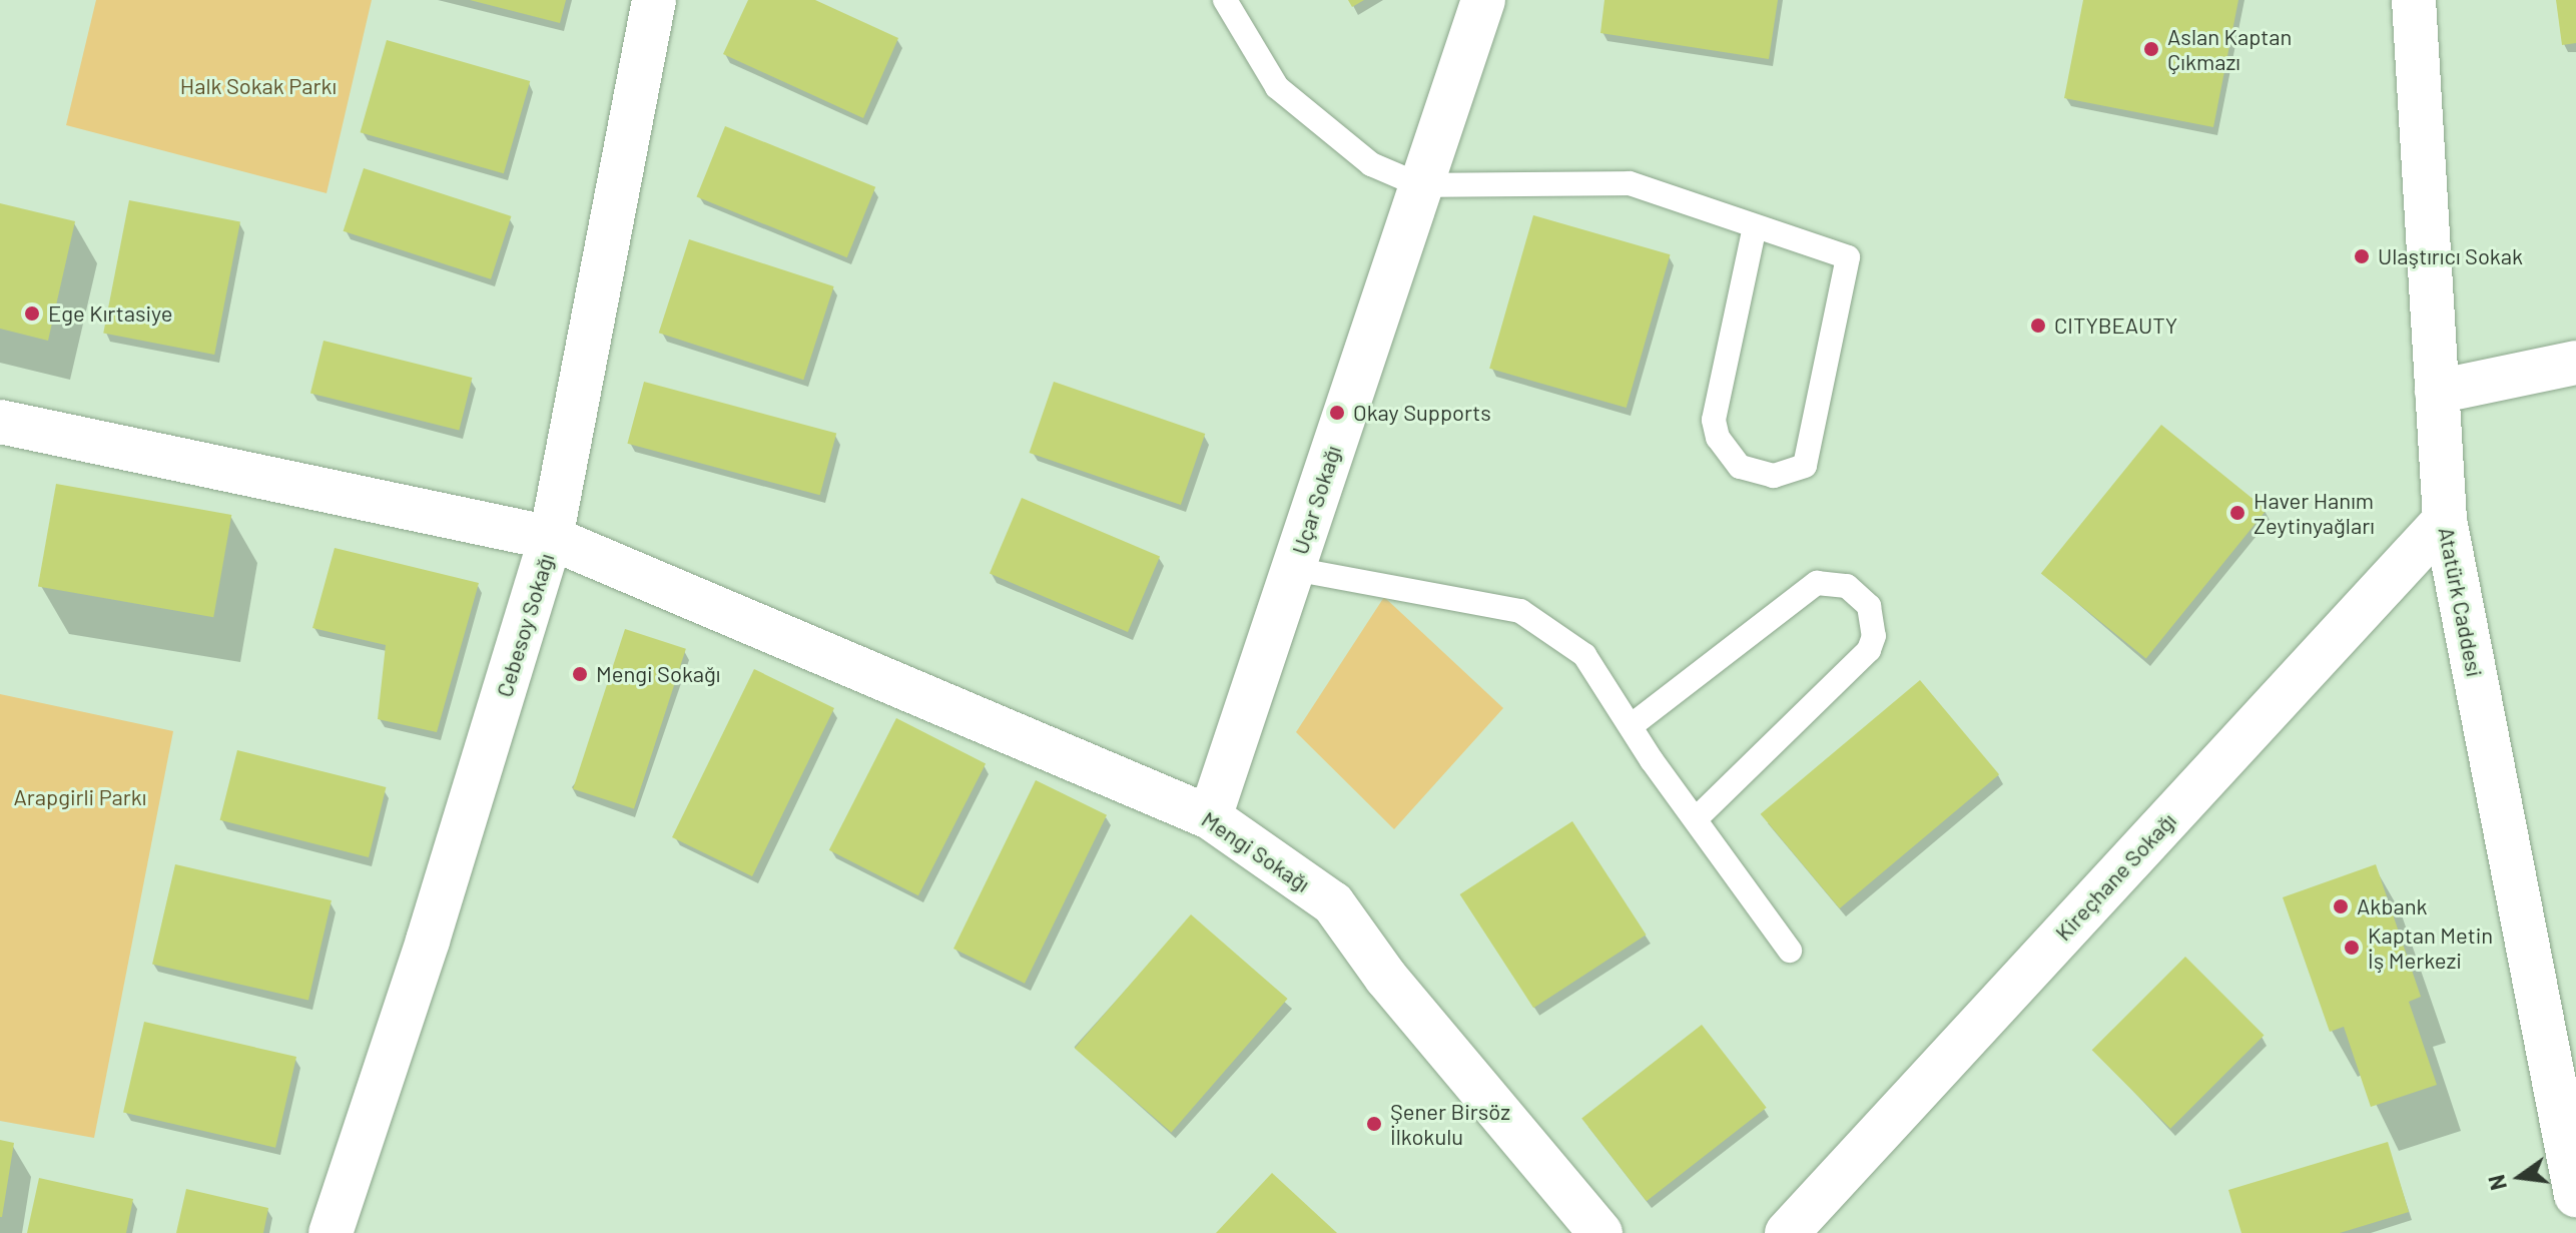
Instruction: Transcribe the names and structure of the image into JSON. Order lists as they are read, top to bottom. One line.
{"streets":{"street":["Uçar Sokağı","Atatürk Caddesi","Cebesoy Sokağı","Mengi Sokağı","Kireçhane Sokağı"]},"crossings":[["Uçar Sokağı","Mengi Sokağı"],["Atatürk Caddesi","Kireçhane Sokağı"],["Cebesoy Sokağı","Mengi Sokağı"]],"parks":["Halk Sokak Parkı","Arapgirli Parkı"],"places":["Aslan Kaptan Çıkmazı","Ulaştırıcı Sokak","Ege Kırtasiye","CITYBEAUTY","Okay Supports","Haver Hanım Zeytinyağları","Mengi Sokağı","Akbank","Kaptan Metin İş Merkezi","Şener Birsöz İlkokulu"],"north":"left"}
